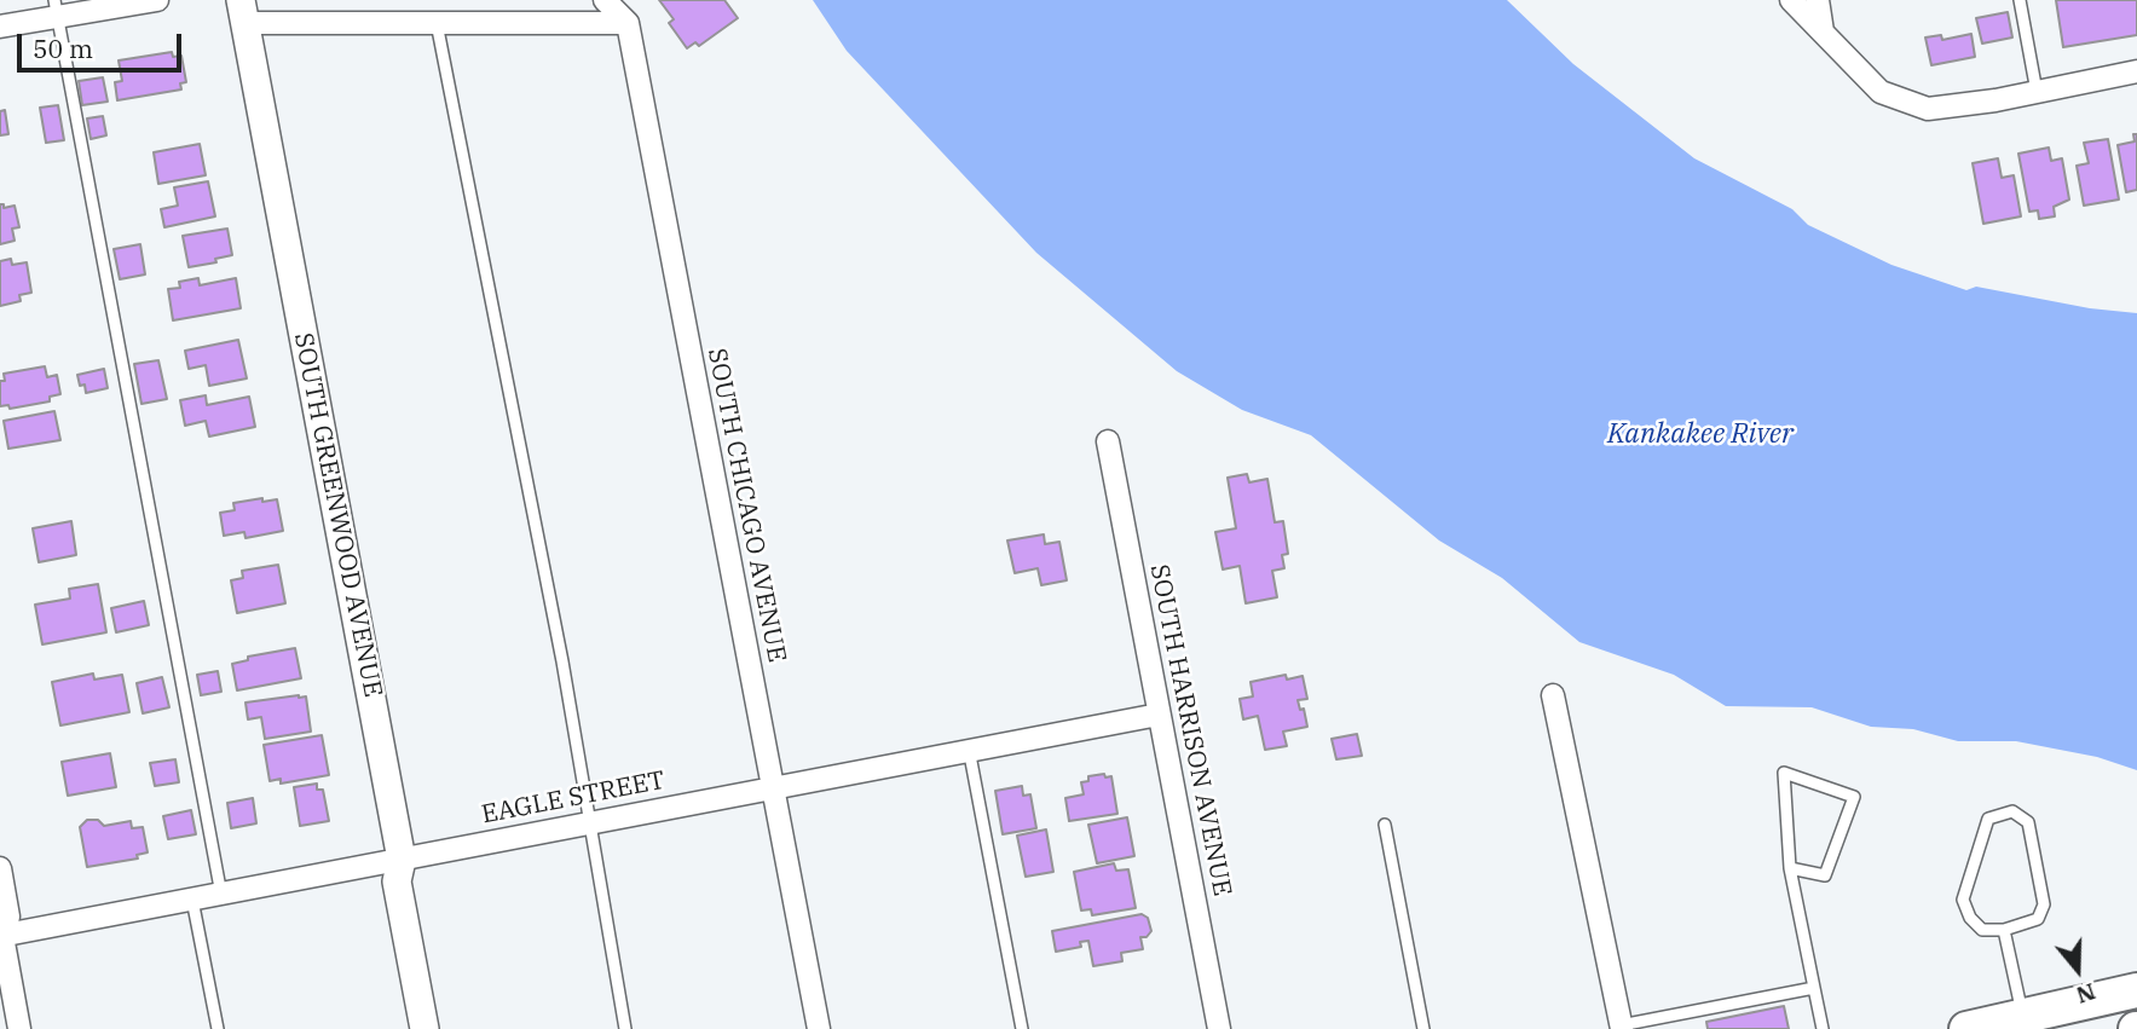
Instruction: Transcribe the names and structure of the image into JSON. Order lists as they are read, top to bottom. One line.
{"streets":{"street":["SOUTH CHICAGO AVENUE","SOUTH GREENWOOD AVENUE","SOUTH HARRISON AVENUE","EAGLE STREET"]},"crossings":[["SOUTH CHICAGO AVENUE","EAGLE STREET"],["SOUTH GREENWOOD AVENUE","EAGLE STREET"],["SOUTH HARRISON AVENUE","EAGLE STREET"]],"water":["Kankakee River"],"scale_bar":"50 m","north":"bottom"}
